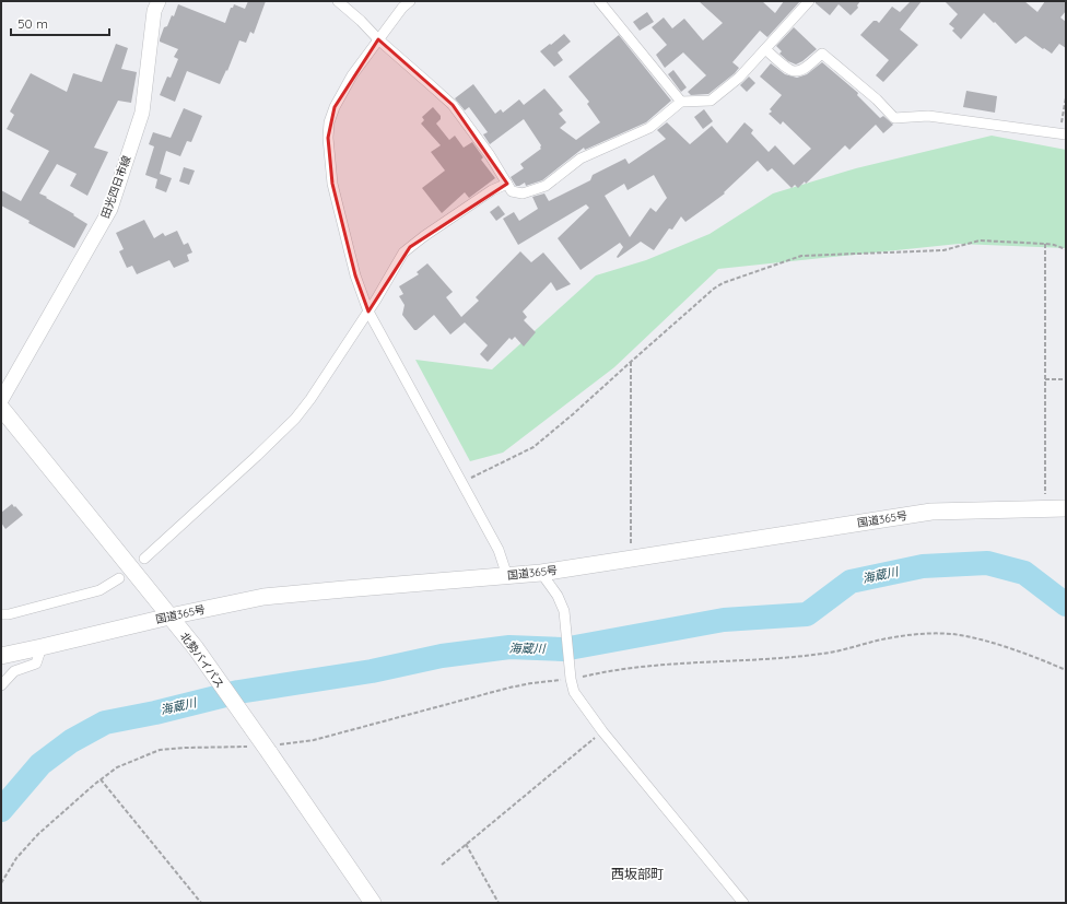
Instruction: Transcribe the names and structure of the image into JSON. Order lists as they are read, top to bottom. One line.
{"streets":{"highway":["国道365号","北勢バイパス"],"main road":["田光四日市線"]},"crossings":[["国道365号","北勢バイパス"]],"districts":["西坂部町"],"water":["海蔵川"],"scale_bar":"50 m"}
